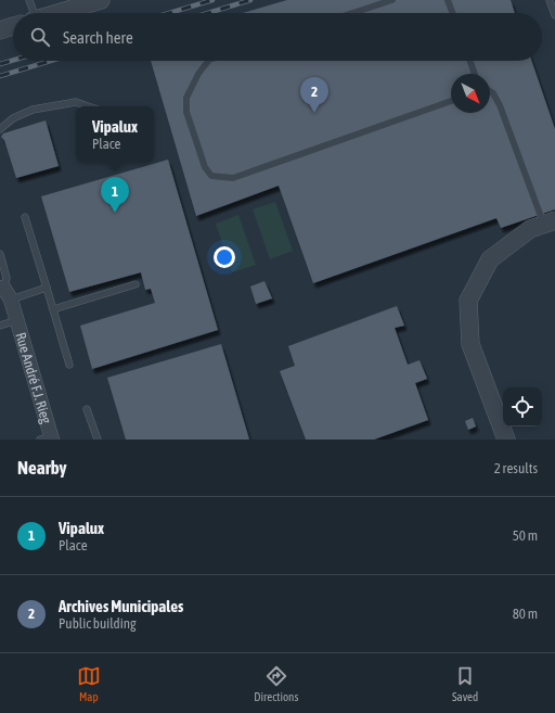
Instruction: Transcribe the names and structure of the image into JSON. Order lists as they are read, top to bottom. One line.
{"streets":{"street":["Rue André F.J. Rieg"]},"north":"bottom right","page":{"search":"Search here","pins":["2","1"],"popup":["Vipalux","Place"],"heading":["Nearby","2 results"],"list":[{"mark":"1","name":"Vipalux","note":"Place","value":"50 m"},{"mark":"2","name":"Archives Municipales","note":"Public building","value":"80 m"}],"nav":["Map","Directions","Saved"]}}
